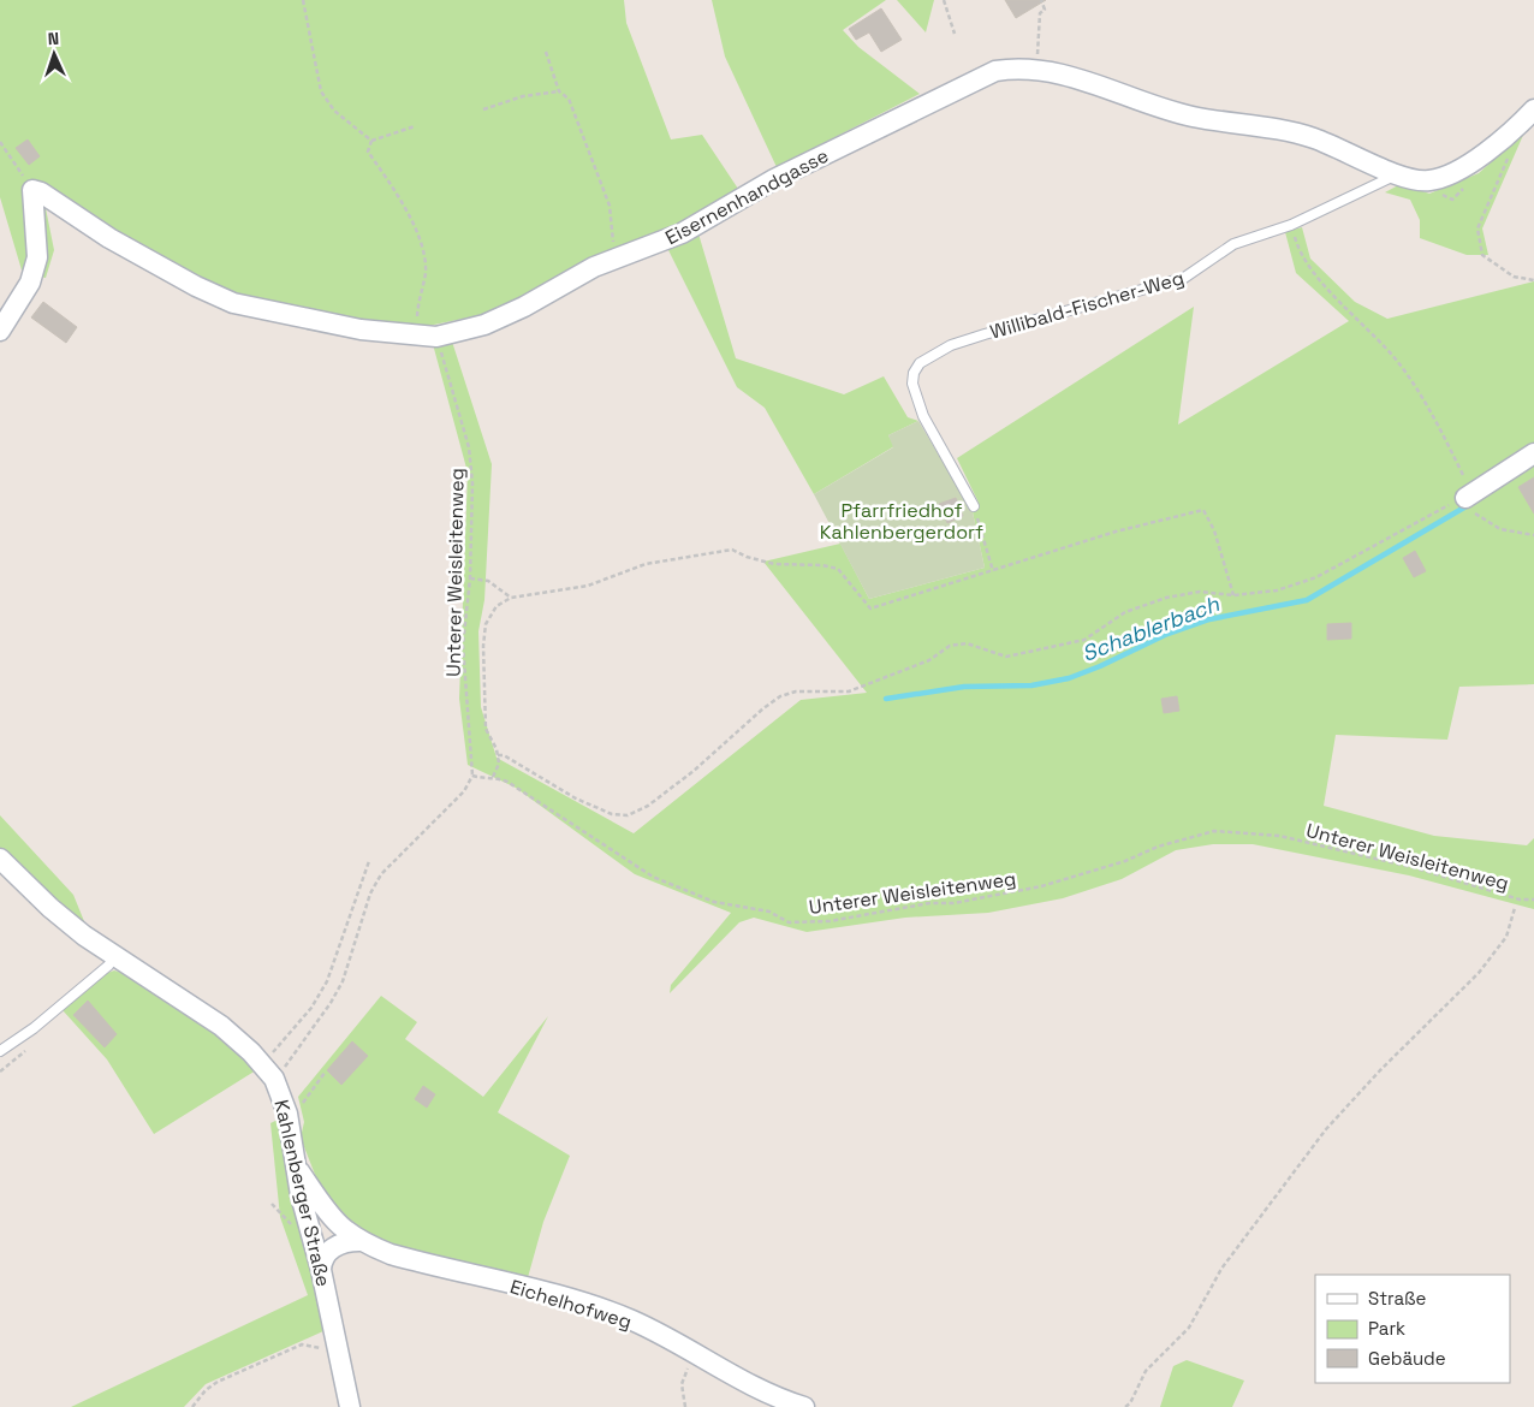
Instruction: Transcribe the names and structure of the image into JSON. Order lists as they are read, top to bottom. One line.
{"streets":{"street":["Eisernenhandgasse","Kahlenberger Straße","Eichelhofweg"],"lane":["Willibald-Fischer-Weg"],"path":["Unterer Weisleitenweg"]},"crossings":[["Eisernenhandgasse","Willibald-Fischer-Weg"],["Eisernenhandgasse","Unterer Weisleitenweg"],["Kahlenberger Straße","Eichelhofweg"]],"water":["Schablerbach"],"parks":["Pfarrfriedhof Kahlenbergerdorf"],"legend":["Straße","Park","Gebäude"],"north":"top"}
